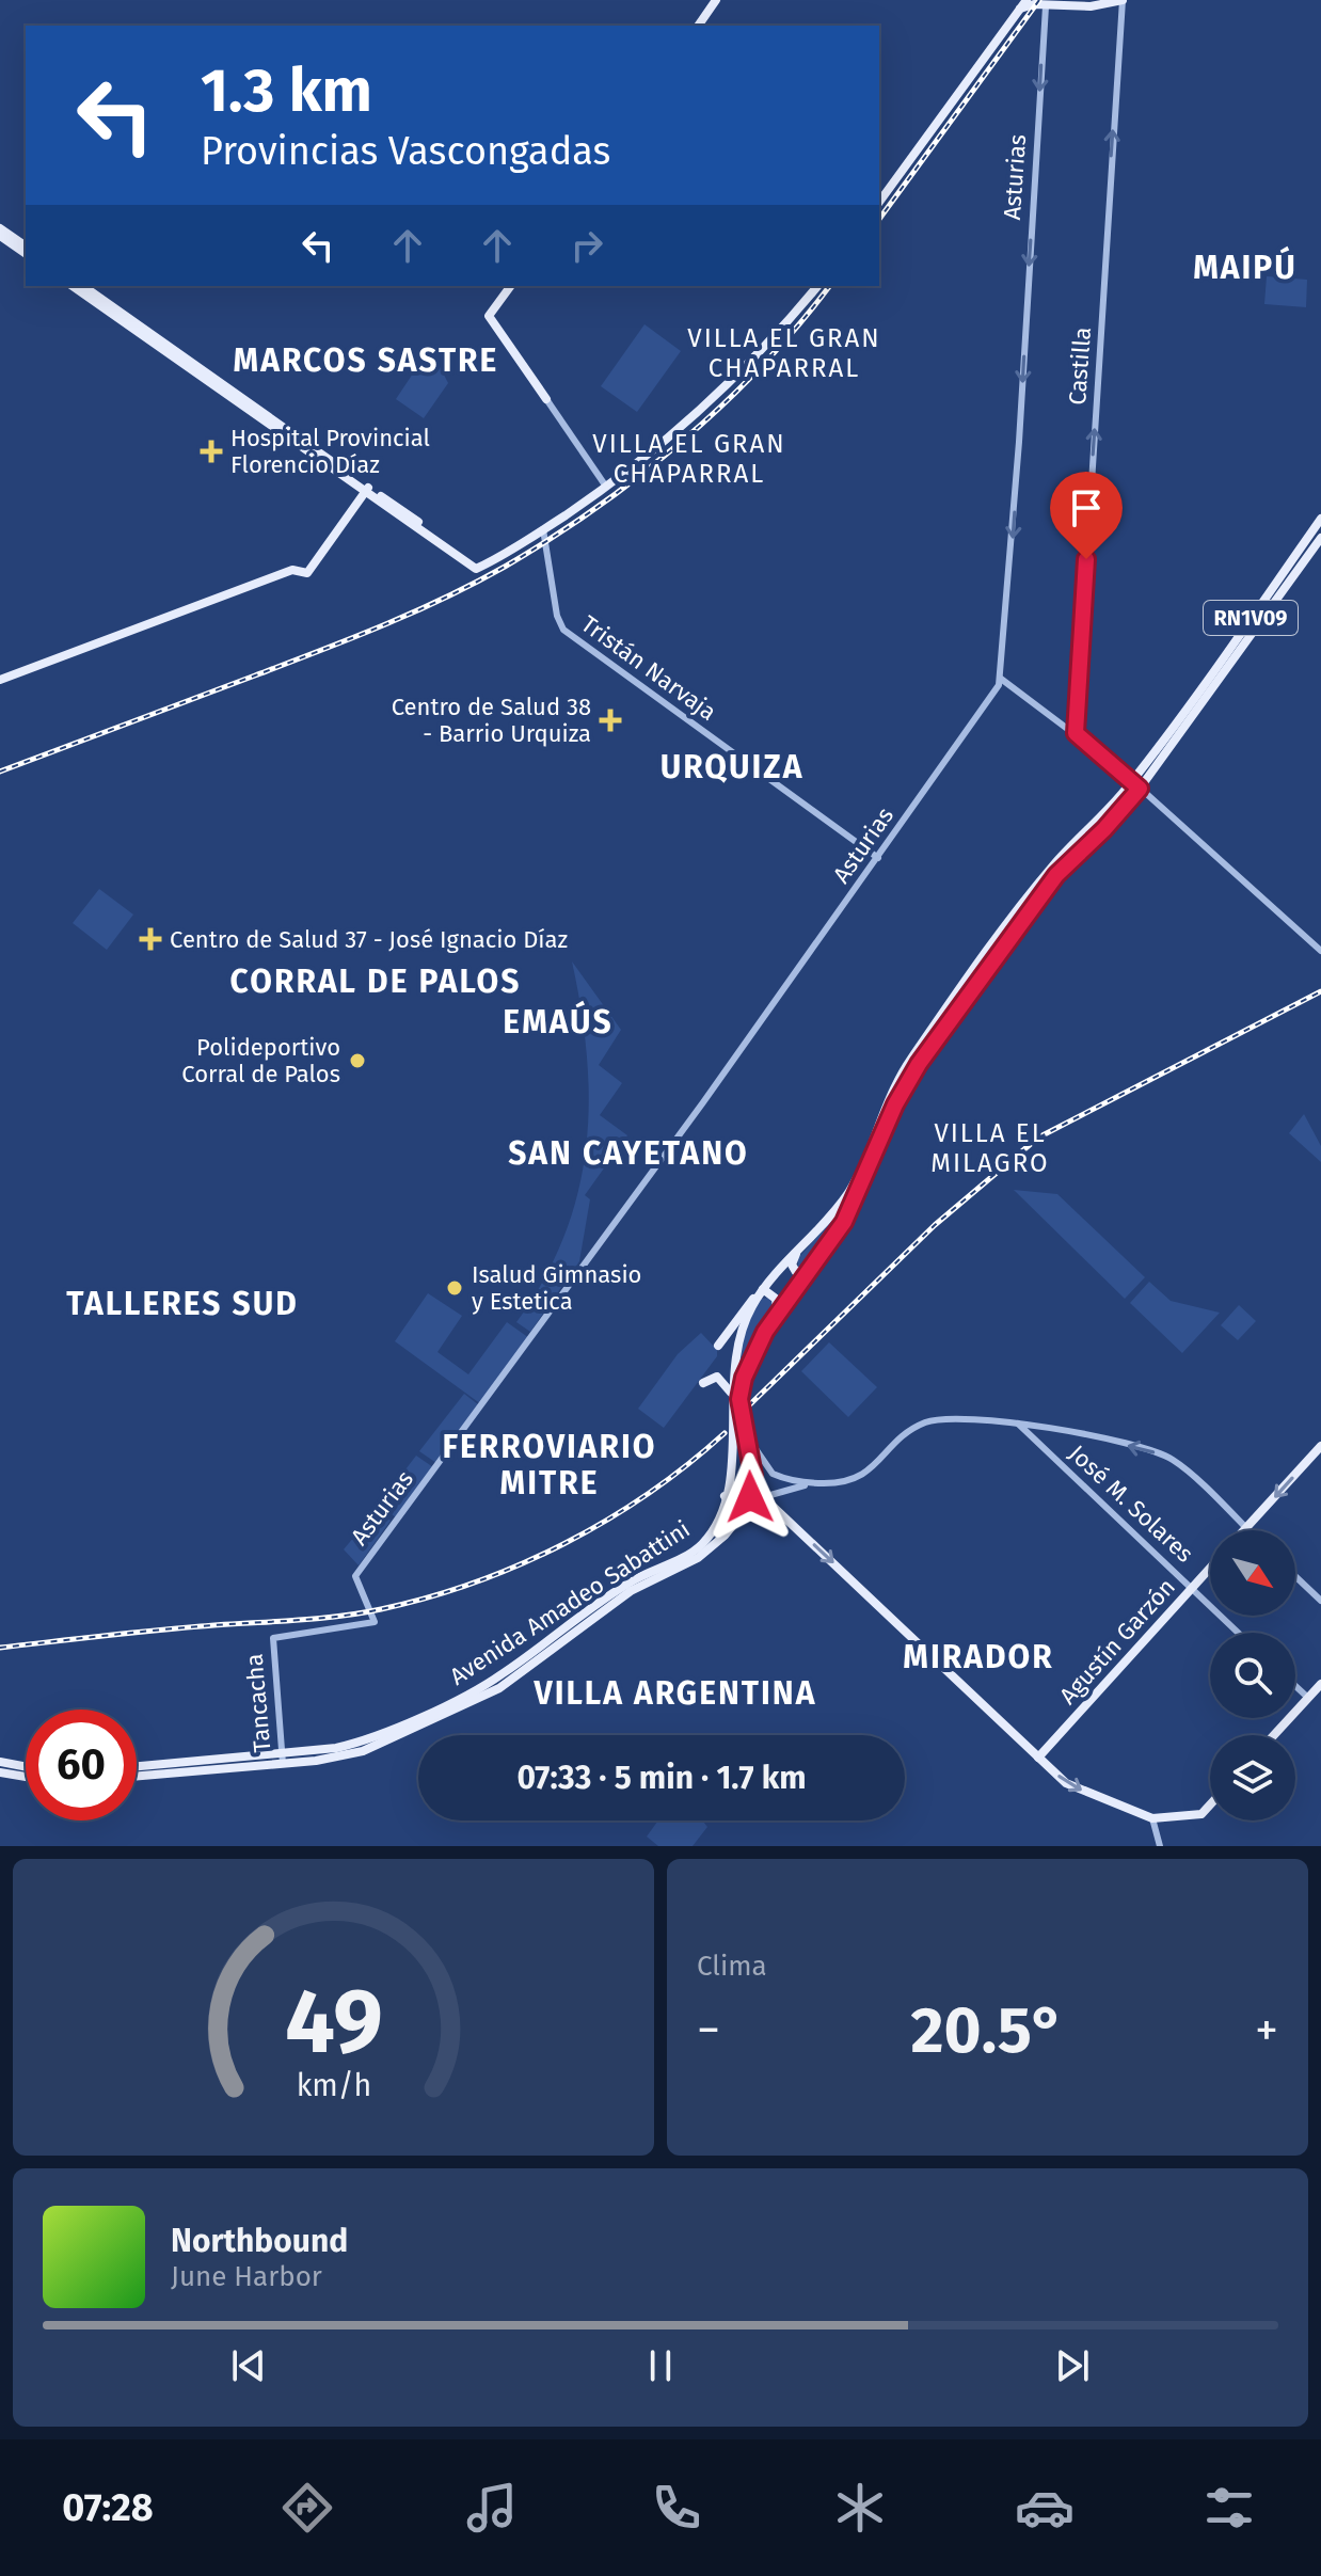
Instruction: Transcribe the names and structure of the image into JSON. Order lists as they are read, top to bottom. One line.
{"streets":{"main road":["RN1V09","Avenida Amadeo Sabattini","Agustín Garzón"],"street":["Asturias","Castilla","Tristán Narvaja","José M. Solares","Tancacha"]},"crossings":[["Asturias","Tristán Narvaja"],["Asturias","Tancacha"],["José M. Solares","Agustín Garzón"],["Avenida Amadeo Sabattini","Tancacha"]],"one_way":["Castilla"],"districts":["MAIPÚ","VILLA EL GRAN CHAPARRAL","MARCOS SASTRE","VILLA EL GRAN CHAPARRAL","URQUIZA","CORRAL DE PALOS","EMAÚS","VILLA EL MILAGRO","SAN CAYETANO","TALLERES SUD","FERROVIARIO MITRE","MIRADOR","VILLA ARGENTINA"],"places":{"health":["Hospital Provincial Florencio Díaz","Centro de Salud 38 - Barrio Urquiza","Centro de Salud 37 - José Ignacio Díaz"],"other":["Polideportivo Corral de Palos","Isalud Gimnasio y Estetica"]},"north":"bottom right","page":{"turn":["1.3 km","Provincias Vascongadas"],"limit":"60","trip":"07:33 · 5 min · 1.7 km","tile":"Clima","heat":["−","20.5°","+"],"song":["Northbound","June Harbor"],"tabs":"07:28","gauge":["49","km/h"]}}
